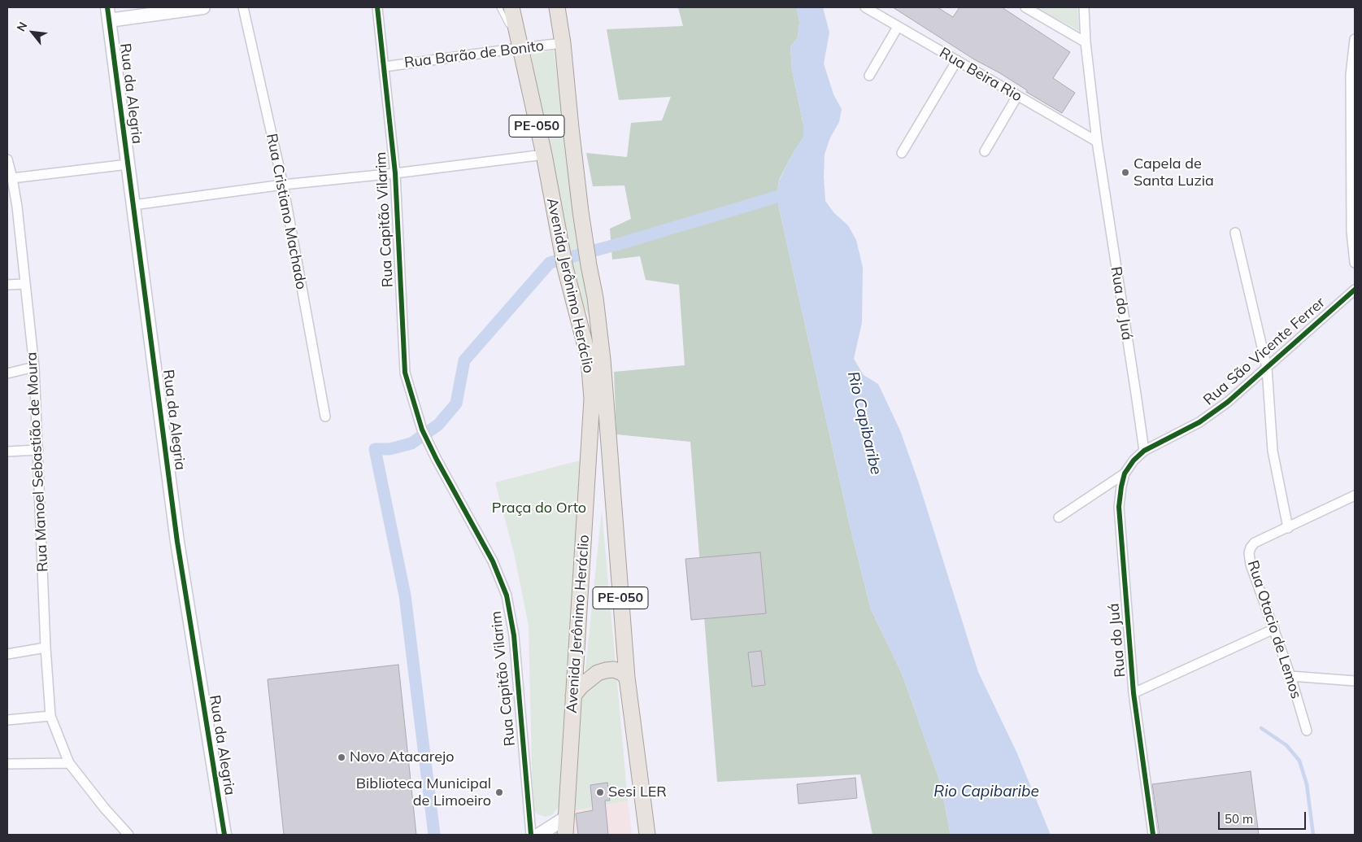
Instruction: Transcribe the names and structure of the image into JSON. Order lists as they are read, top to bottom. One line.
{"streets":{"main road":["PE-050","Avenida Jerônimo Heráclio"],"street":["Rua Barão de Bonito","Rua Beira Rio","Rua da Alegria","Rua Cristiano Machado","Rua Capitão Vilarim","Rua do Juá","Rua São Vicente Ferrer","Rua Manoel Sebastião de Moura","Rua Otacio de Lemos"]},"crossings":[["Rua Barão de Bonito","Rua Capitão Vilarim"],["Rua Barão de Bonito","Avenida Jerônimo Heráclio"],["Rua Beira Rio","Rua do Juá"],["Rua do Juá","Rua São Vicente Ferrer"]],"water":["Rio Capibaribe"],"parks":["Praça do Orto"],"places":["Capela de Santa Luzia","Novo Atacarejo","Biblioteca Municipal de Limoeiro","Sesi LER"],"scale_bar":"50 m","north":"top left"}
